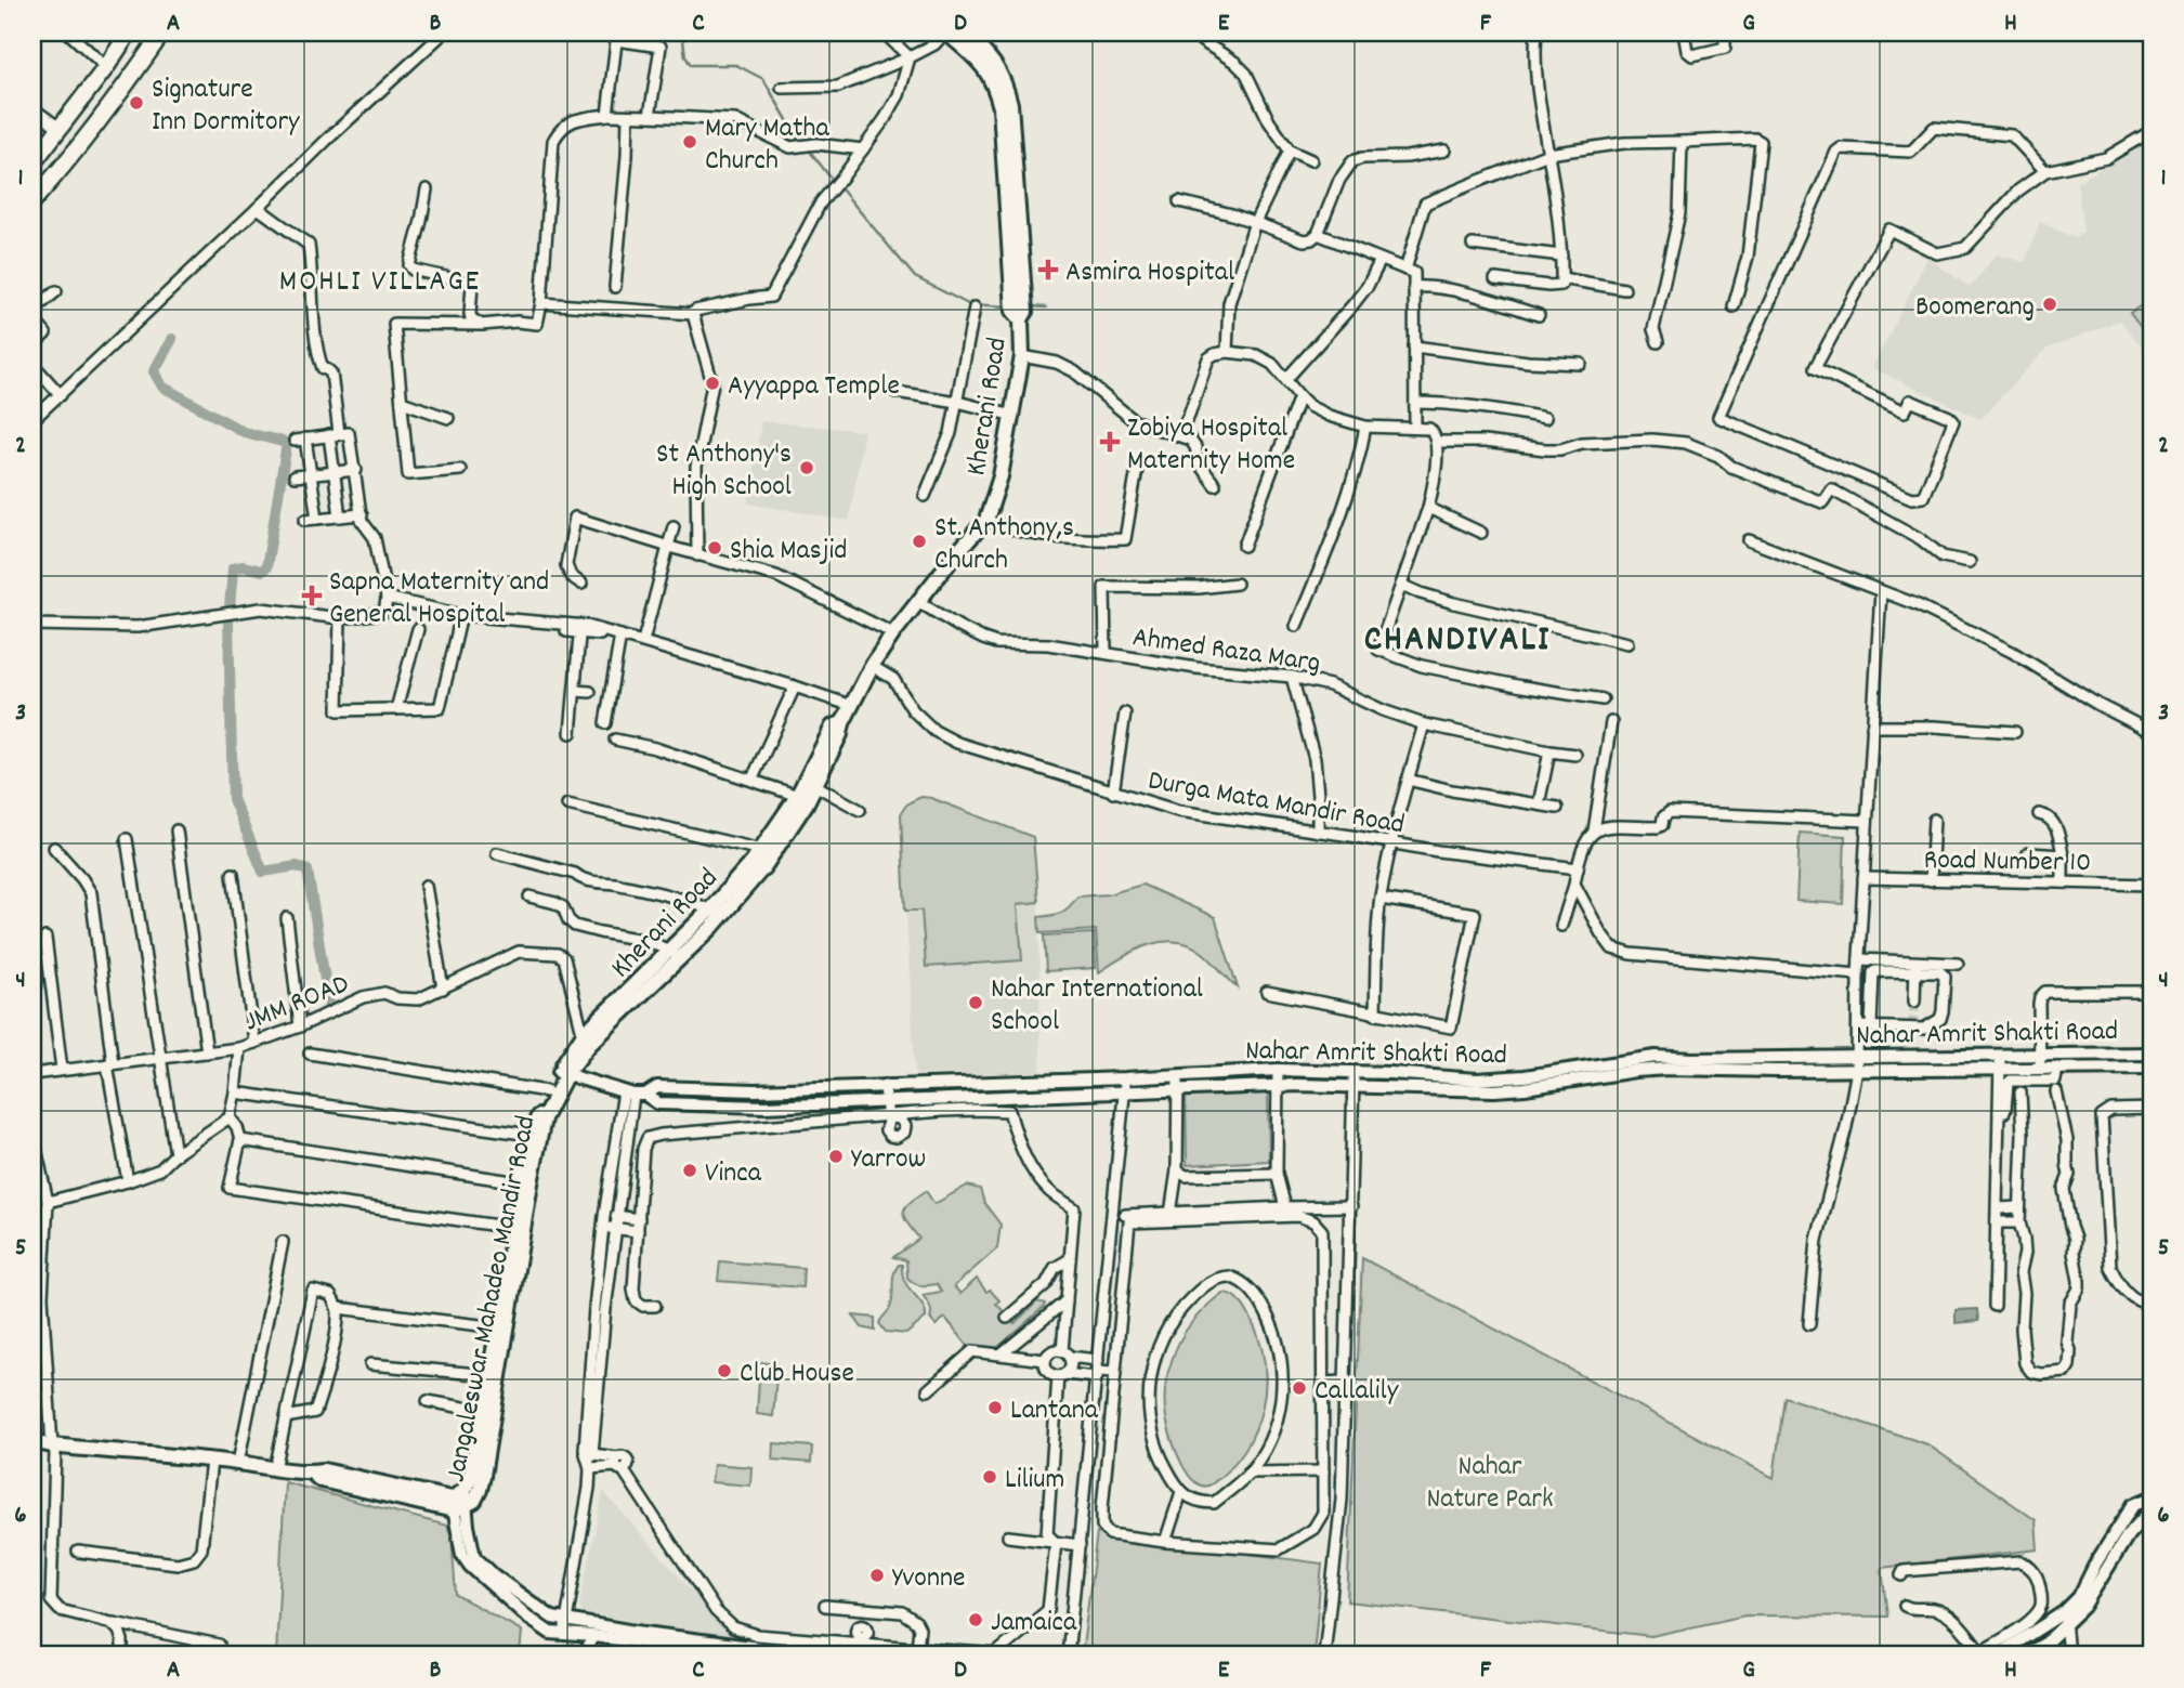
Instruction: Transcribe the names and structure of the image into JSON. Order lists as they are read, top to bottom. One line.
{"streets":{"main road":["Kherani Road","Jangaleswar Mahadeo Mandir Road"],"street":["Ahmed Raza Marg","Durga Mata Mandir Road","Road Number 10","JMM ROAD","Nahar Amrit Shakti Road"]},"crossings":[["Kherani Road","Ahmed Raza Marg"],["Kherani Road","Durga Mata Mandir Road"],["Kherani Road","JMM ROAD"],["Kherani Road","Nahar Amrit Shakti Road"],["Kherani Road","Jangaleswar Mahadeo Mandir Road"],["Nahar Amrit Shakti Road","Jangaleswar Mahadeo Mandir Road"]],"districts":["MOHLI VILLAGE","CHANDIVALI"],"parks":["Nahar Nature Park"],"places":{"other":["Signature Inn Dormitory","Mary Matha Church","Boomerang","Ayyappa Temple","St Anthony's High School","St. Anthony,s Church","Shia Masjid","Nahar International School","Yarrow","Vinca","Club House","Callalily","Lantana","Lilium","Yvonne","Jamaica"],"health":["Asmira Hospital","Zobiya Hospital Maternity Home","Sapna Maternity and General Hospital"]},"grid":{"columns":["A","B","C","D","E","F","G","H"],"rows":["1","2","3","4","5","6"]}}
